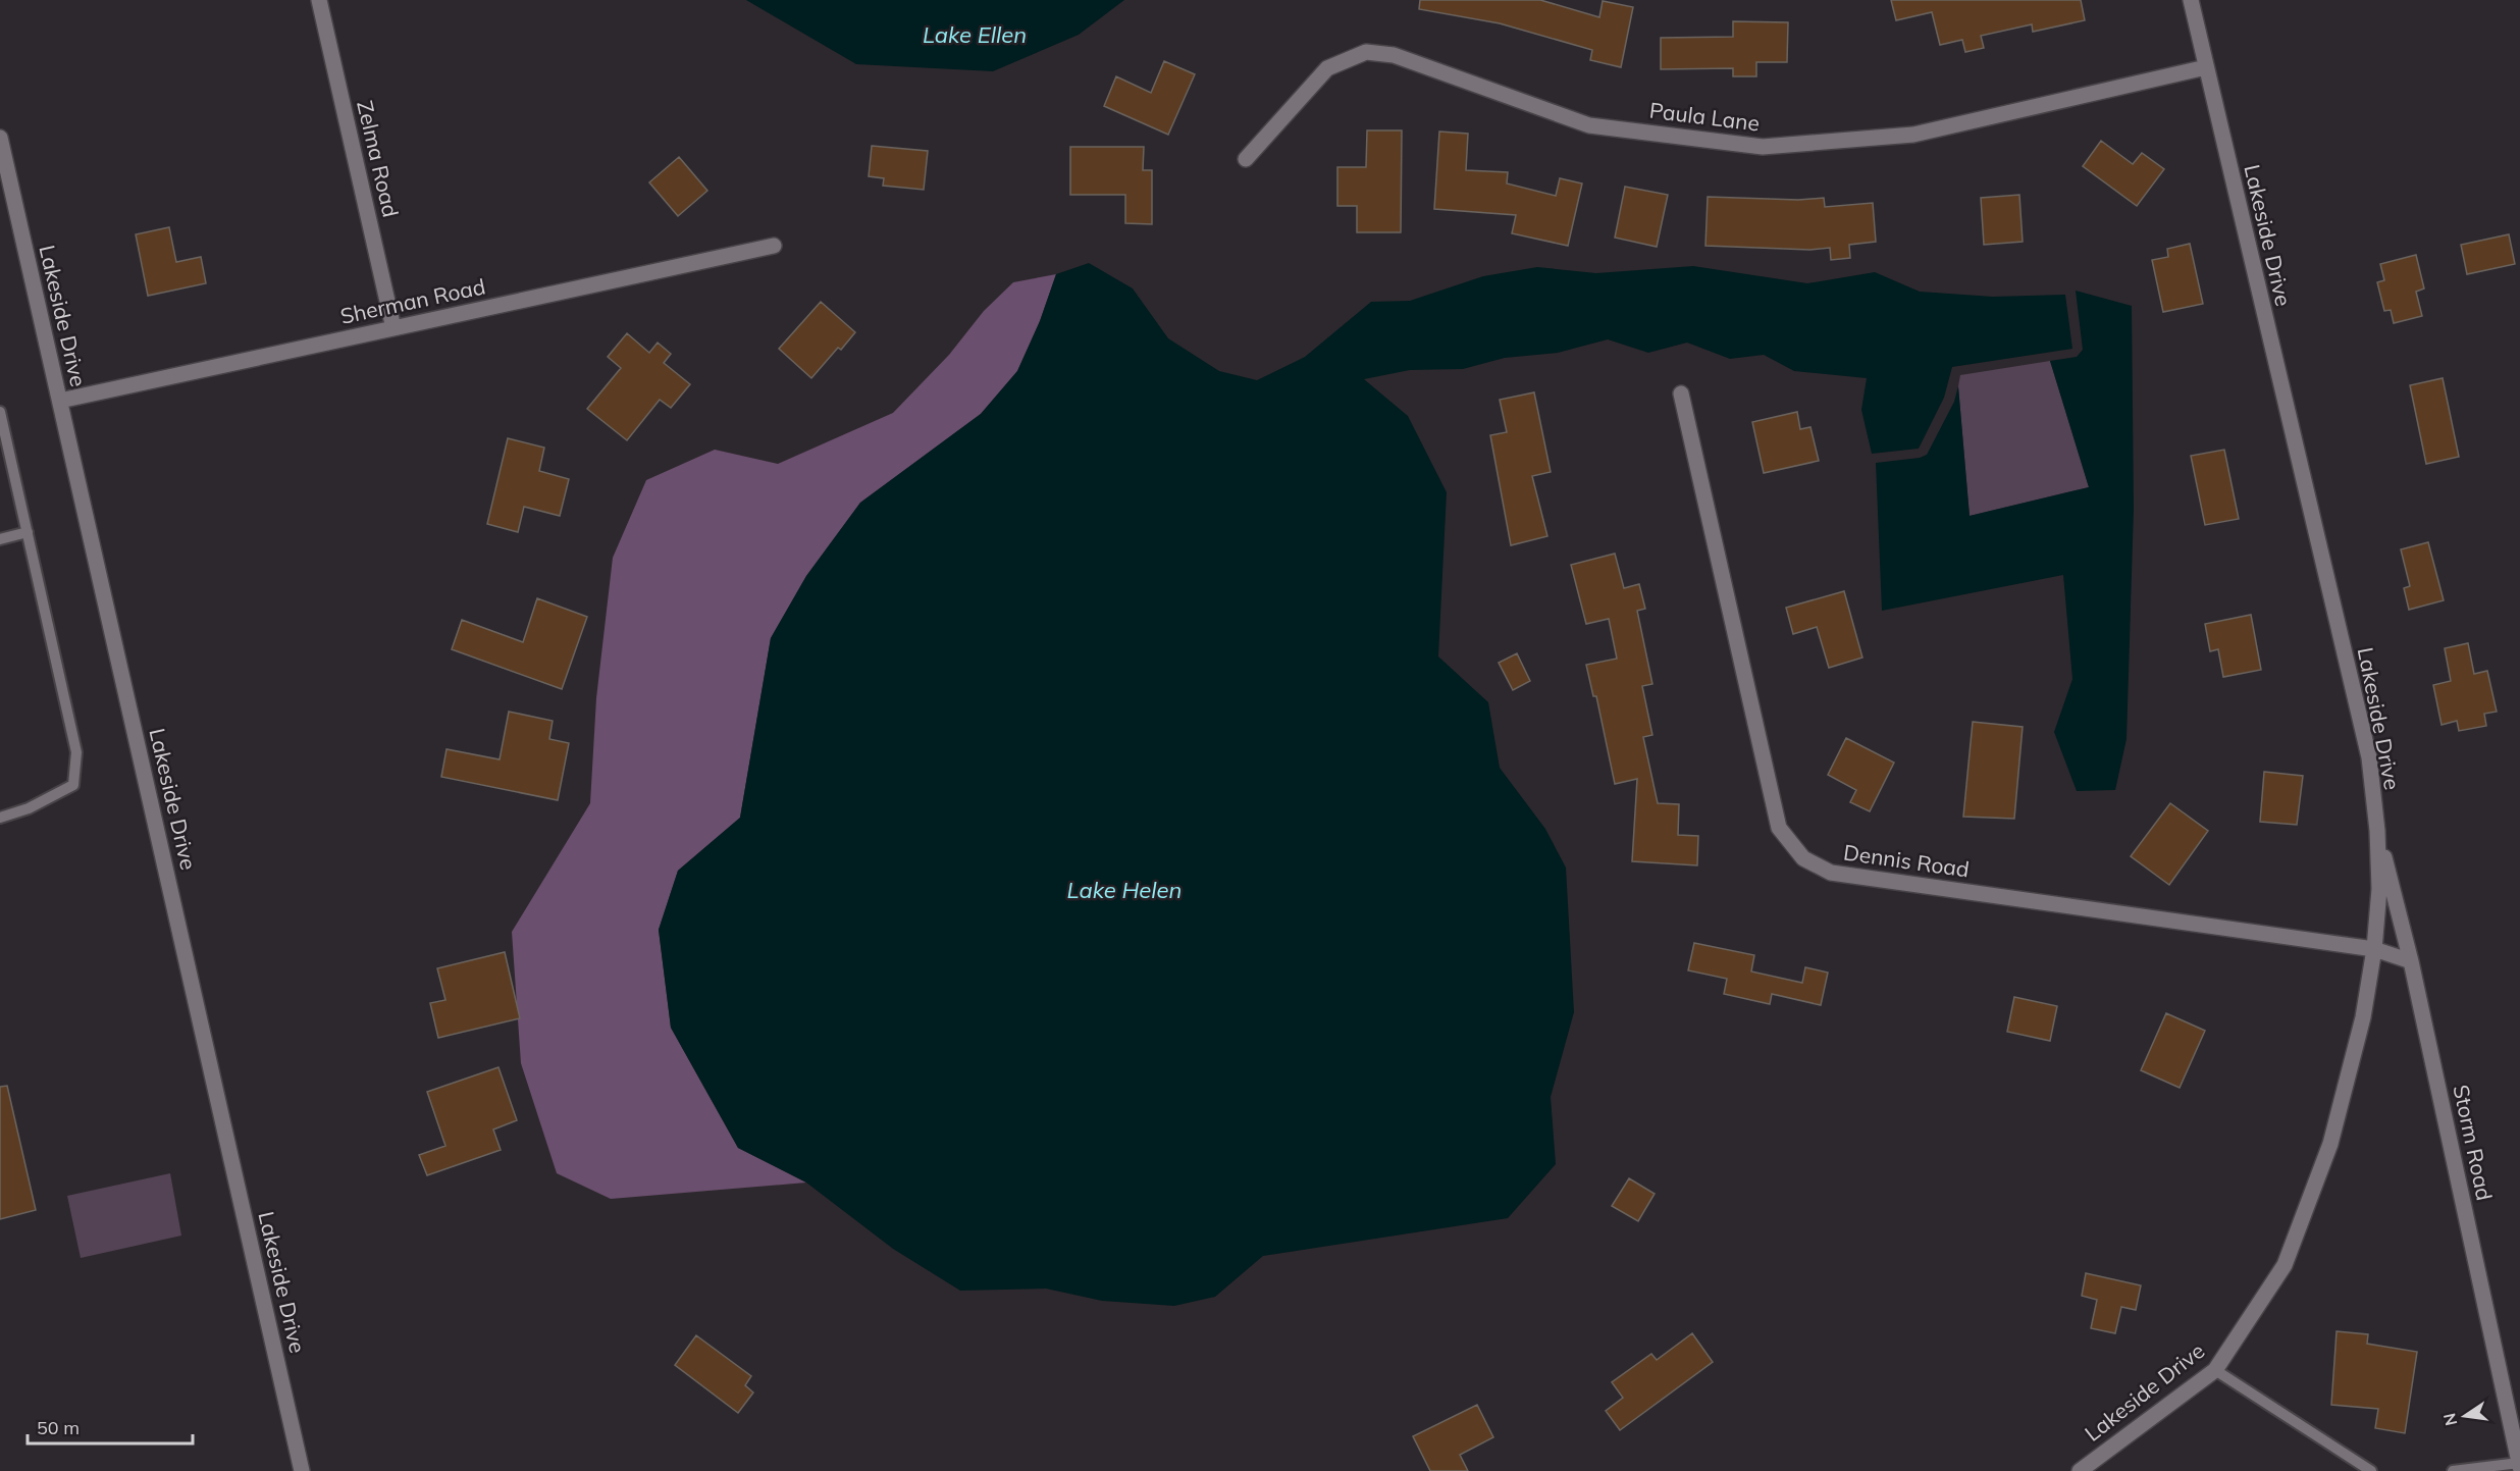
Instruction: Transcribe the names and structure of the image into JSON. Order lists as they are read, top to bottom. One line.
{"streets":{"street":["Paula Lane","Zelma Road","Lakeside Drive","Sherman Road","Dennis Road","Storm Road"]},"crossings":[["Paula Lane","Lakeside Drive"],["Zelma Road","Sherman Road"],["Lakeside Drive","Sherman Road"],["Lakeside Drive","Dennis Road"],["Lakeside Drive","Storm Road"],["Dennis Road","Storm Road"]],"water":["Lake Ellen","Lake Helen"],"scale_bar":"50 m","north":"left"}
